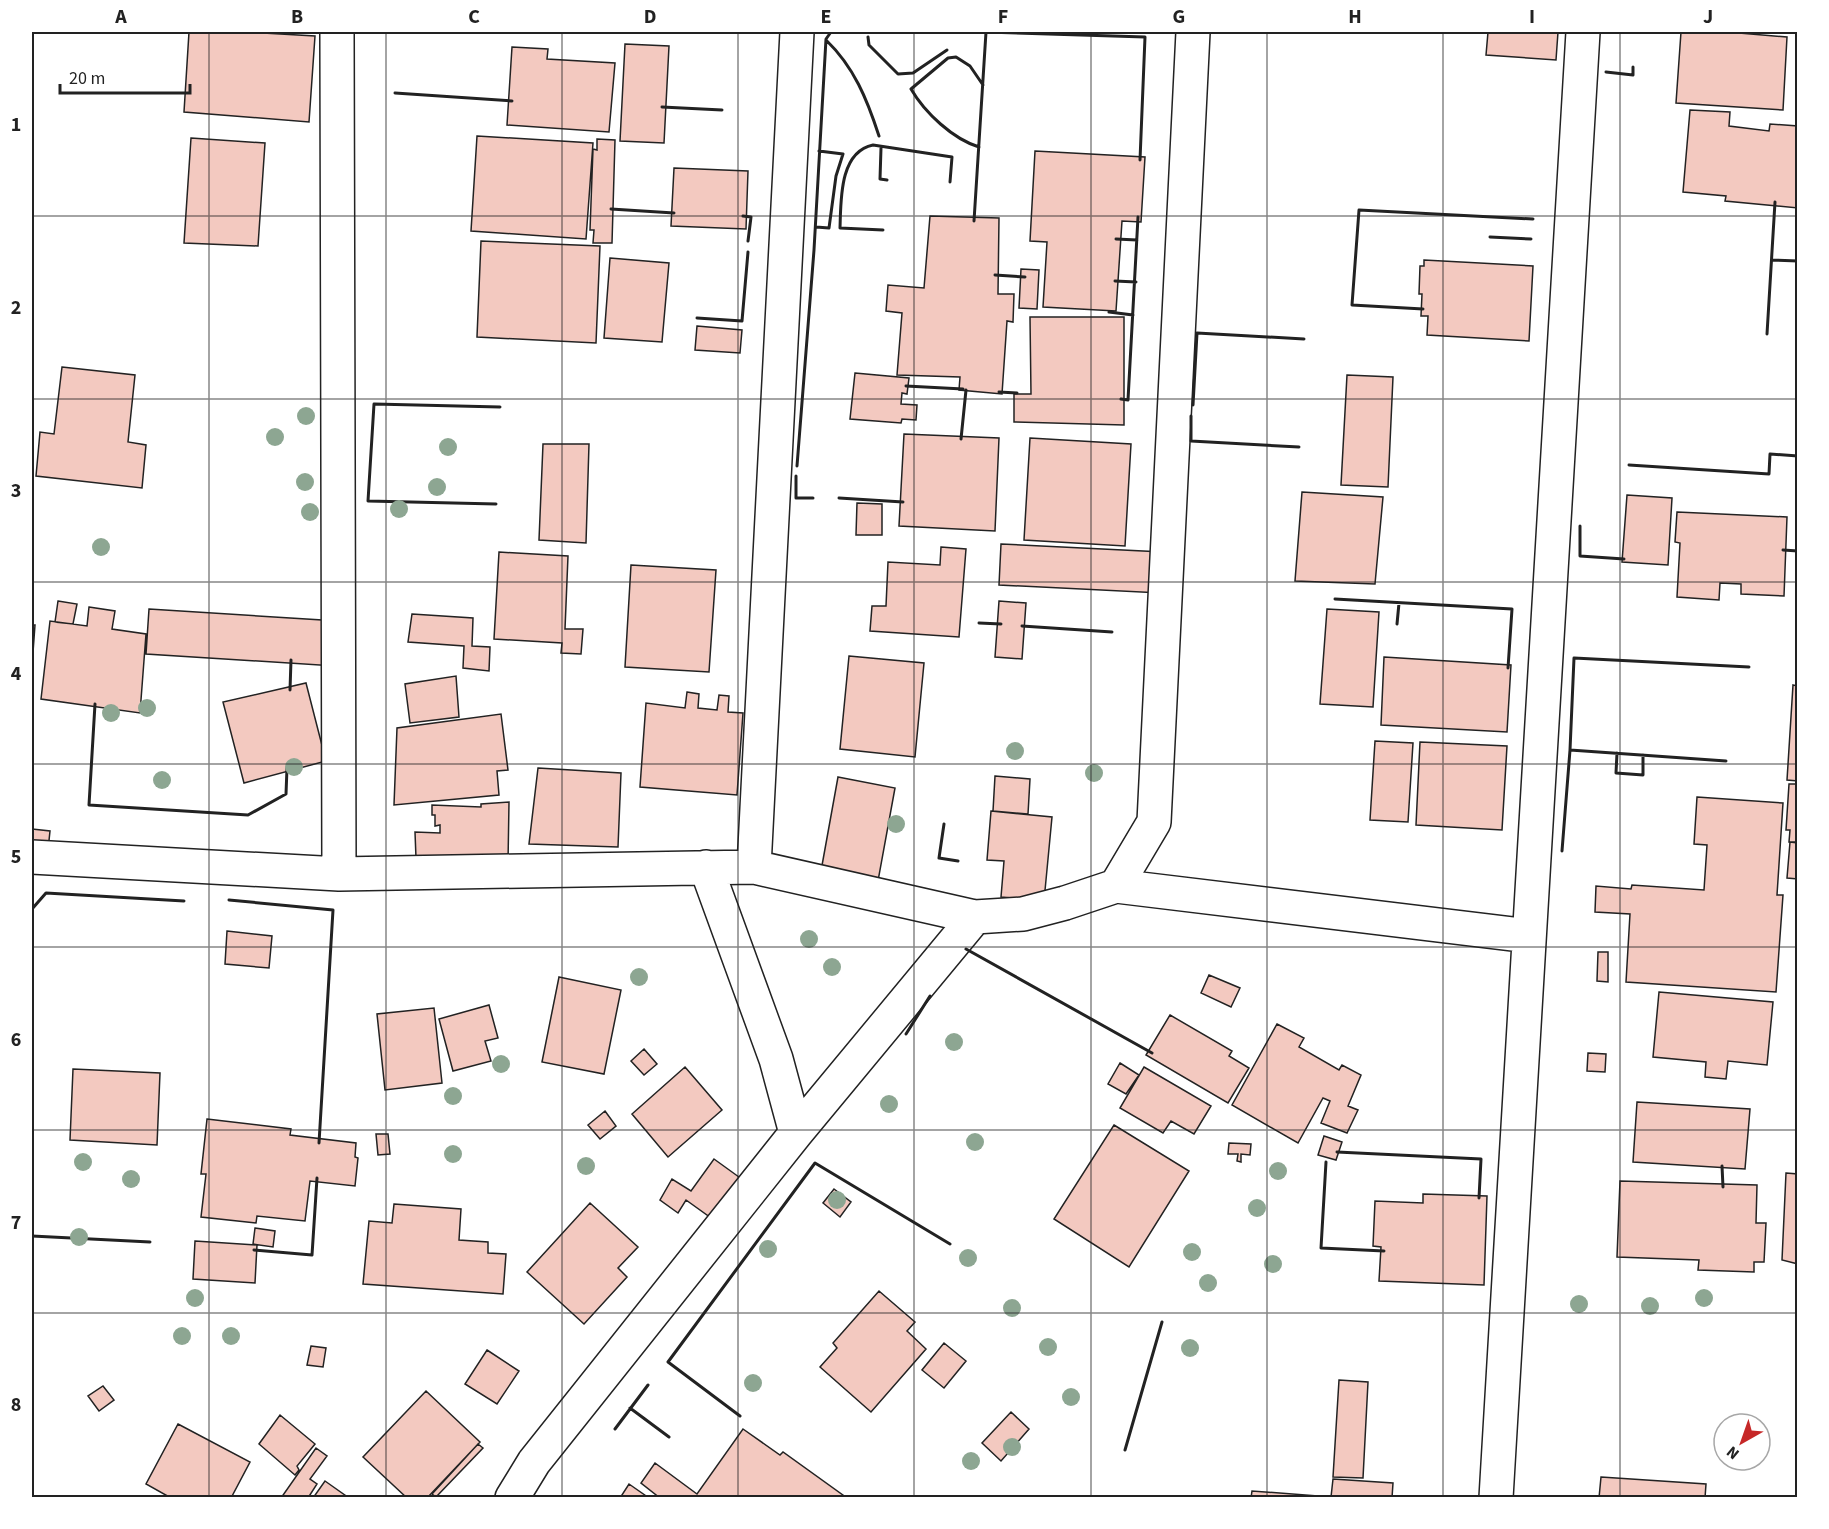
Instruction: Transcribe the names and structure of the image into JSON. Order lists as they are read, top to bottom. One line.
{"scale_bar":"20 m","north":"bottom left","grid":{"columns":["A","B","C","D","E","F","G","H","I","J"],"rows":["1","2","3","4","5","6","7","8"]}}
